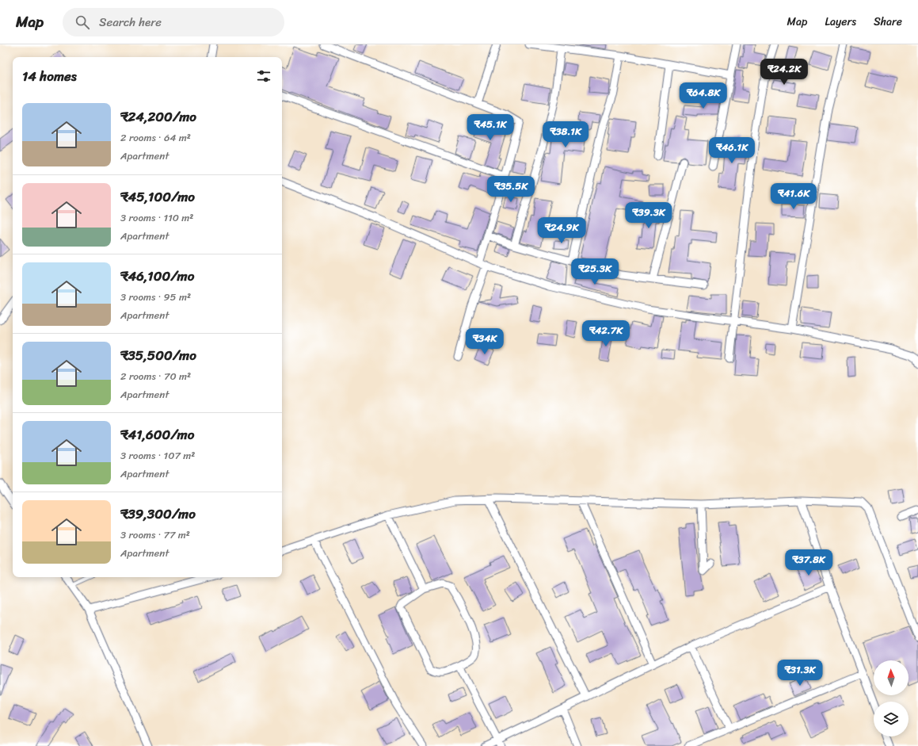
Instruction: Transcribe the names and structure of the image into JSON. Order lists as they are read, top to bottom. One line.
{"north":"top","page":{"header":"Map","search":"Search here","nav":["Map","Layers","Share"],"heading":"14 homes","price":["₹24.2K","₹64.8K","₹45.1K","₹38.1K","₹46.1K","₹35.5K","₹41.6K","₹39.3K","₹24.9K","₹25.3K","₹42.7K","₹34K","₹37.8K","₹31.3K"],"list":[{"name":"₹24,200/mo","note":"2 rooms · 64 m² · Apartment"},{"name":"₹45,100/mo","note":"3 rooms · 110 m² · Apartment"},{"name":"₹46,100/mo","note":"3 rooms · 95 m² · Apartment"},{"name":"₹35,500/mo","note":"2 rooms · 70 m² · Apartment"},{"name":"₹41,600/mo","note":"3 rooms · 107 m² · Apartment"},{"name":"₹39,300/mo","note":"3 rooms · 77 m² · Apartment"}]}}
